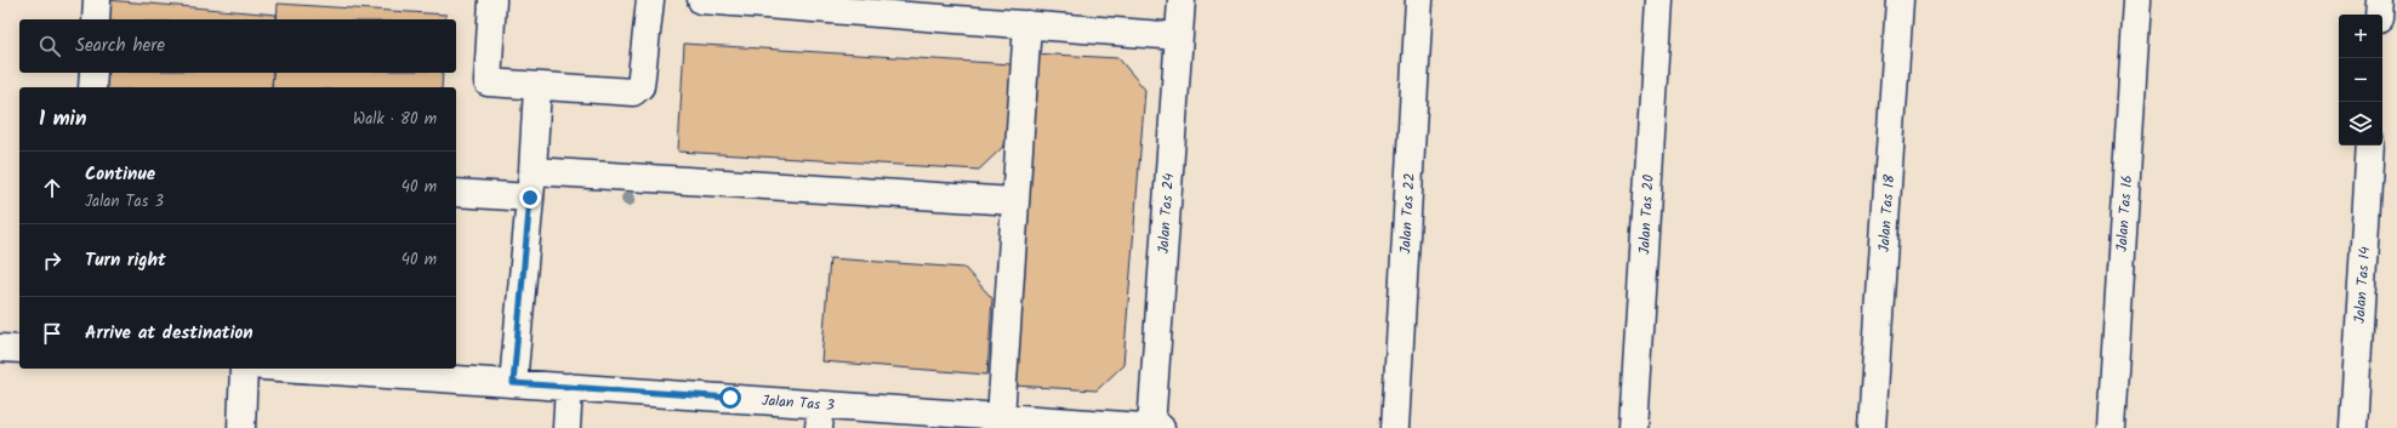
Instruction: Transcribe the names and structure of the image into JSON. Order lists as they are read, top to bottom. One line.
{"streets":{"street":["Jalan Tas 24","Jalan Tas 22","Jalan Tas 18","Jalan Tas 16","Jalan Tas 20","Jalan Tas 14","Jalan Tas 3"]},"crossings":[["Jalan Tas 24","Jalan Tas 3"]],"page":{"map_buttons":["+","−"],"search":"Search here","heading":["1 min","Walk · 80 m"],"list":[["Continue","Jalan Tas 3","40 m"],["Turn right","40 m"],"Arrive at destination"]}}
